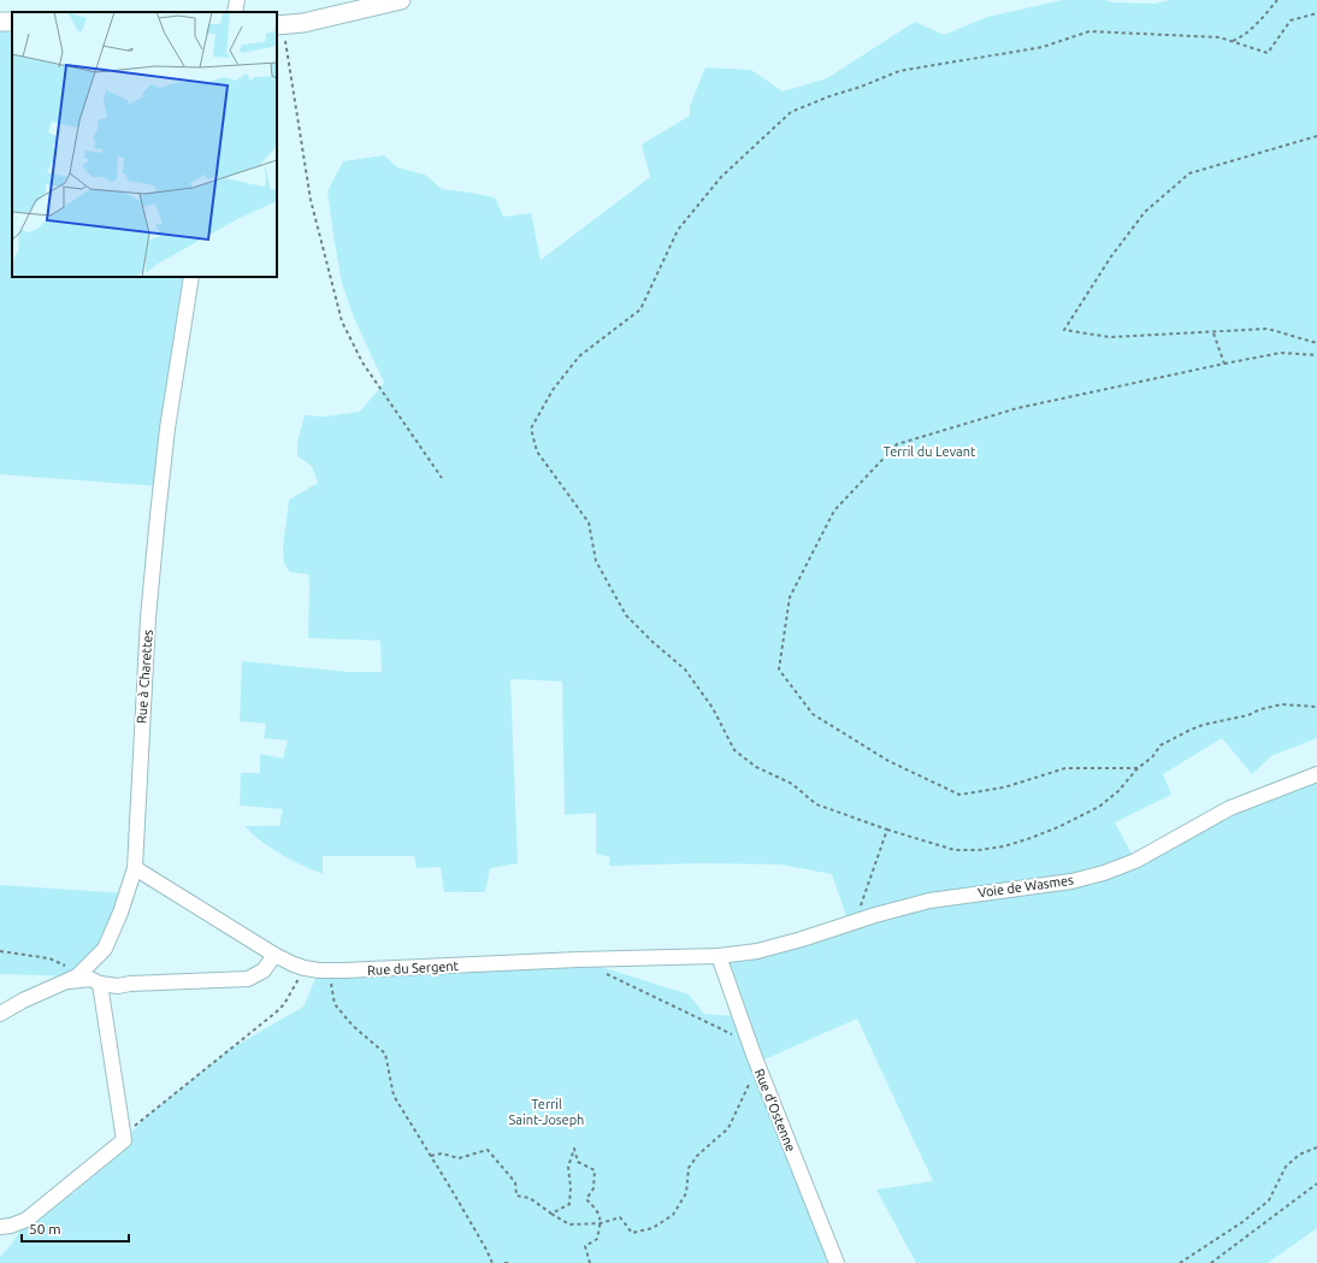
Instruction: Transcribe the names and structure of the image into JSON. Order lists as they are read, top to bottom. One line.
{"streets":{"street":["Rue à Charettes","Voie de Wasmes","Rue du Sergent","Rue d'Ostenne"]},"crossings":[["Rue à Charettes","Rue du Sergent"],["Voie de Wasmes","Rue du Sergent"],["Voie de Wasmes","Rue d'Ostenne"],["Rue du Sergent","Rue d'Ostenne"]],"parks":["Terril du Levant","Terril Saint-Joseph"],"scale_bar":"50 m"}
